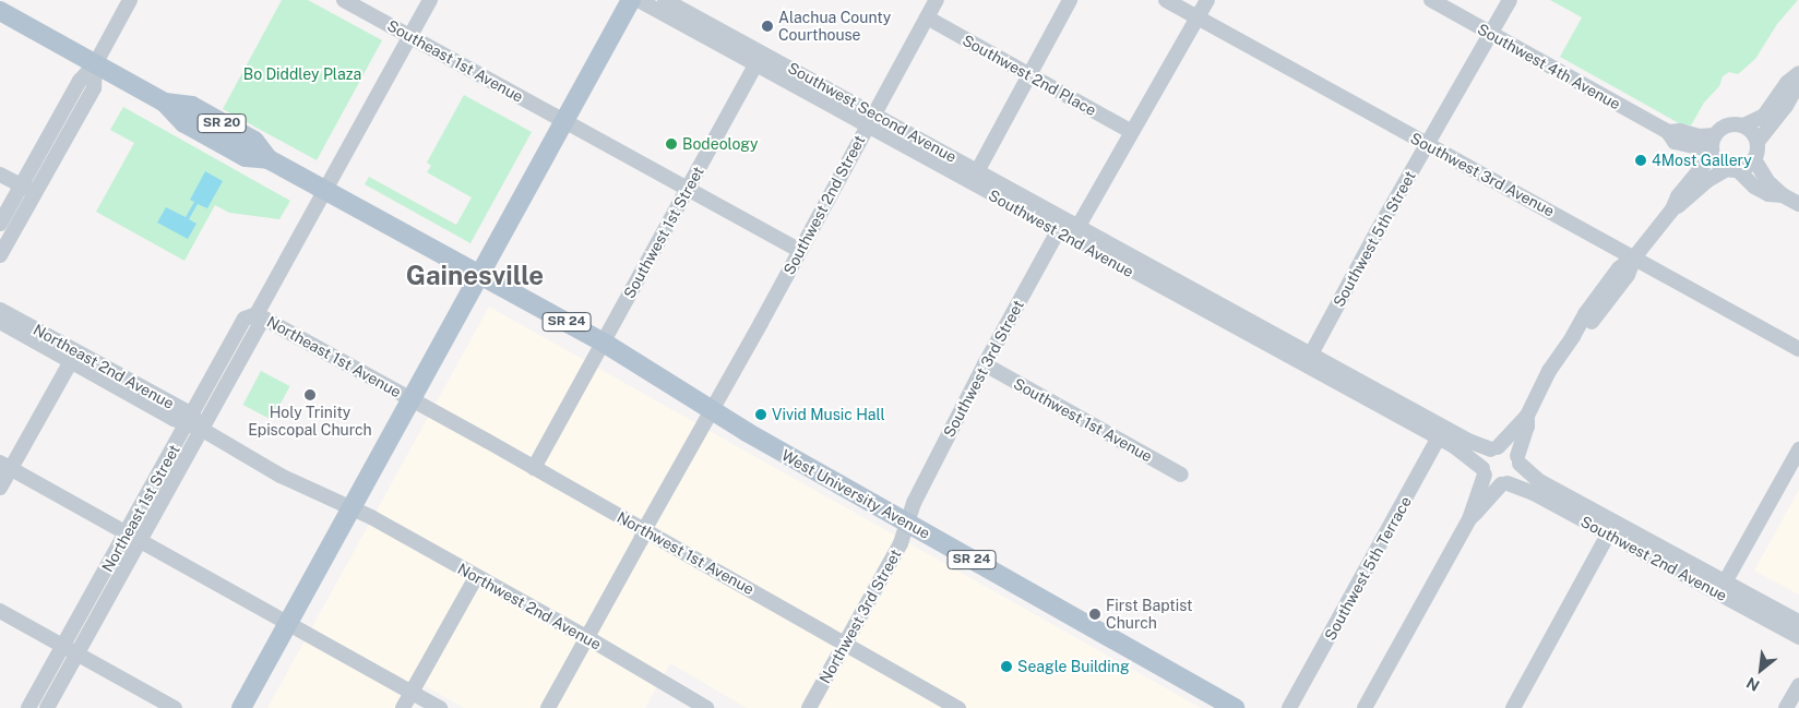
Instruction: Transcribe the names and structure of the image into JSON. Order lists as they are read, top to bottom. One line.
{"streets":{"main road":["SR 20","SR 24","West University Avenue"],"street":["Southeast 1st Avenue","Southwest 4th Avenue","Southwest 2nd Place","Southwest Second Avenue","Southwest 3rd Avenue","Southwest 2nd Street","Southwest 1st Street","Southwest 2nd Avenue","Southwest 5th Street","Northeast 1st Avenue","Northeast 2nd Avenue","Southwest 3rd Street","Southwest 1st Avenue","Northeast 1st Street","Northwest 1st Avenue","Southwest 5th Terrace","Northwest 2nd Avenue","Northwest 3rd Street"]},"crossings":[["Southeast 1st Avenue","Northeast 1st Street"],["Southwest 4th Avenue","Southwest 5th Street"],["Southwest 2nd Place","Southwest 2nd Street"],["Southwest 2nd Place","Southwest 3rd Street"],["Southwest Second Avenue","Southwest 2nd Street"],["Southwest Second Avenue","Southwest 2nd Avenue"],["Southwest Second Avenue","Southwest 3rd Street"],["SR 20","West University Avenue"],["SR 20","Northeast 1st Street"],["Southwest 3rd Avenue","Southwest 5th Street"],["Southwest 3rd Avenue","Southwest 3rd Street"],["Southwest 2nd Street","Southwest 2nd Avenue"],["Southwest 2nd Street","West University Avenue"],["Southwest 2nd Street","Northwest 1st Avenue"],["Southwest 2nd Street","Northwest 2nd Avenue"],["Southwest 1st Street","Southwest 2nd Avenue"],["Southwest 1st Street","West University Avenue"],["Southwest 1st Street","Northwest 1st Avenue"],["Southwest 2nd Avenue","Southwest 5th Street"],["Southwest 2nd Avenue","Southwest 3rd Street"],["Southwest 2nd Avenue","Southwest 5th Terrace"],["Northeast 1st Avenue","Northeast 1st Street"],["Northeast 1st Avenue","Northwest 1st Avenue"],["Northeast 2nd Avenue","Northeast 1st Street"],["Northeast 2nd Avenue","Northwest 2nd Avenue"],["Southwest 3rd Street","Southwest 1st Avenue"],["Southwest 3rd Street","West University Avenue"],["Southwest 3rd Street","Northwest 3rd Street"],["West University Avenue","Northwest 3rd Street"],["Northwest 1st Avenue","Northwest 3rd Street"]],"districts":["Gainesville"],"parks":["Bo Diddley Plaza"],"places":["Alachua County Courthouse","Bodeology","4Most Gallery","Holy Trinity Episcopal Church","Vivid Music Hall","First Baptist Church","Seagle Building"],"north":"bottom left"}
